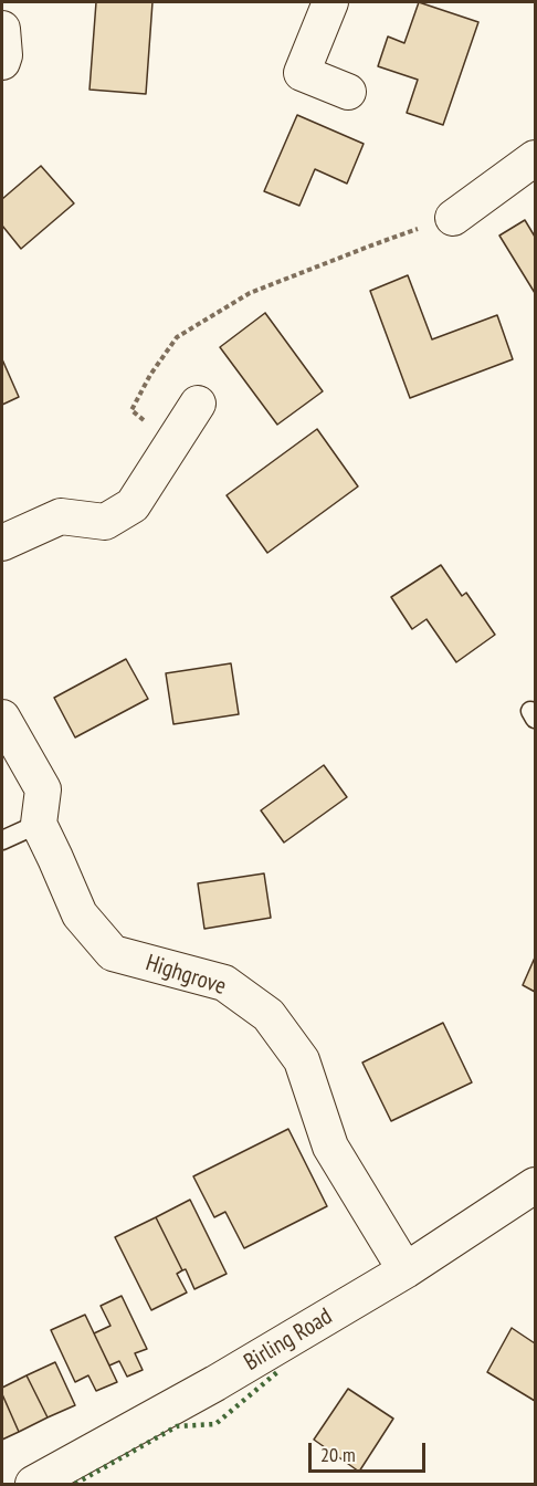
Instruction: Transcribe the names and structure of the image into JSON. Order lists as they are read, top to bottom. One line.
{"streets":{"street":["Highgrove","Birling Road"]},"crossings":[["Highgrove","Birling Road"]],"scale_bar":"20 m"}
